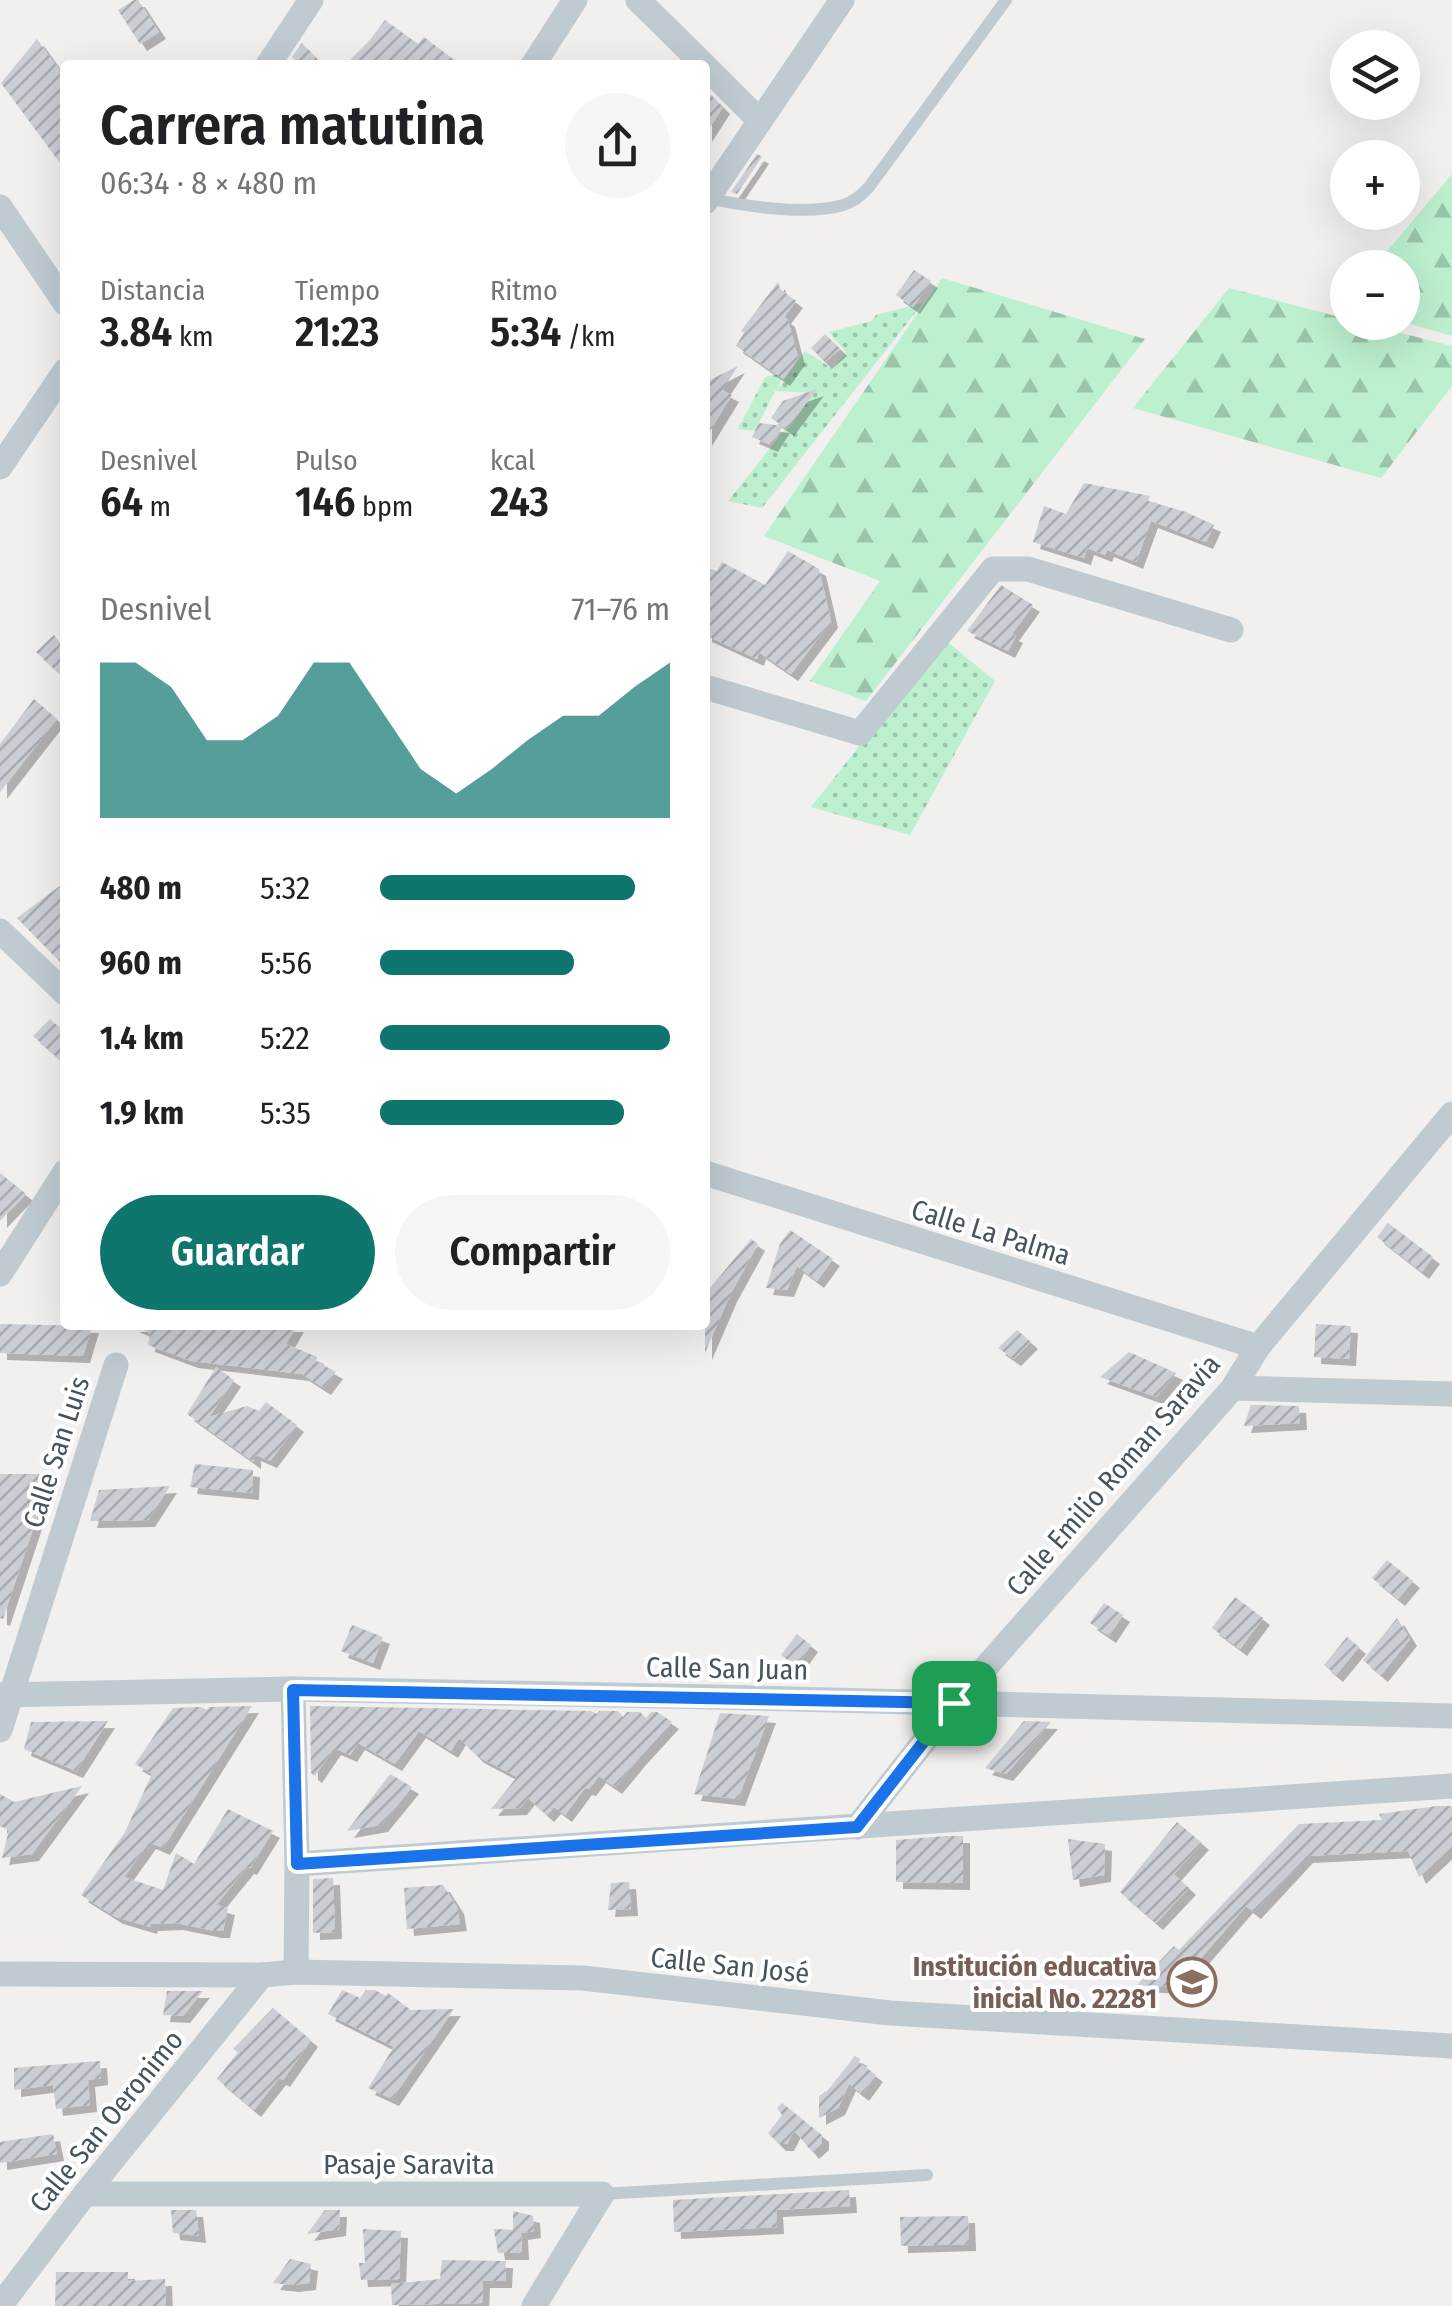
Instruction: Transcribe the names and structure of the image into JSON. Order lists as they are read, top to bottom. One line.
{"streets":{"street":["Calle La Palma","Calle San Luis","Calle Emilio Roman Saravia","Calle San Juan","Calle San José","Calle San Oeronimo","Pasaje Saravita"]},"crossings":[["Calle La Palma","Calle Emilio Roman Saravia"],["Calle San Luis","Calle San Juan"],["Calle Emilio Roman Saravia","Calle San Juan"],["Calle San José","Calle San Oeronimo"],["Calle San Oeronimo","Pasaje Saravita"]],"places":{"school or university":["Institución educativa inicial No. 22281"]},"page":{"map_buttons":["+","−"],"heading":["Carrera matutina","06:34 · 8 × 480 m"],"stats":[["Distancia","3.84 km"],["Tiempo","21:23"],["Ritmo","5:34 /km"],["Desnivel","64 m"],["Pulso","146 bpm"],["kcal","243"]],"chart":["Desnivel","71–76 m"],"list":[{"name":"480 m","note":"5:32"},{"name":"960 m","note":"5:56"},{"name":"1.4 km","note":"5:22"},{"name":"1.9 km","note":"5:35"}],"buttons":["Guardar","Compartir"]}}
